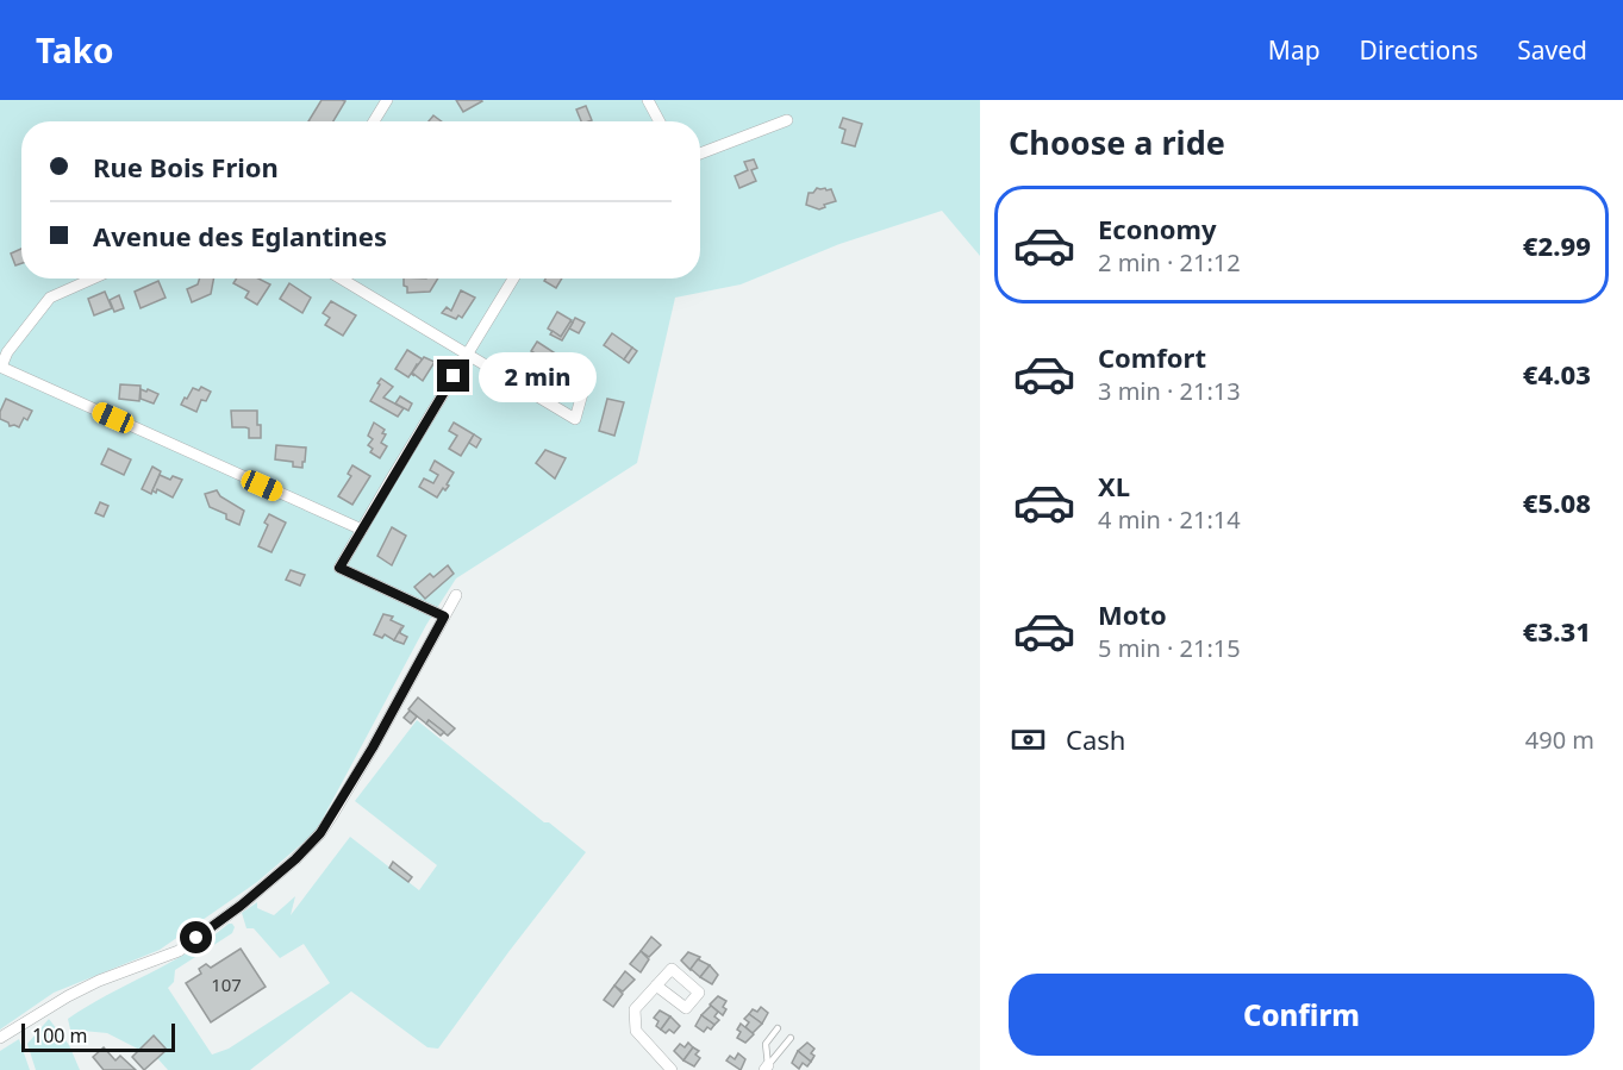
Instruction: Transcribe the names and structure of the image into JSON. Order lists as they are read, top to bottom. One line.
{"house_numbers":["107"],"scale_bar":"100 m","page":{"header":"Tako","nav":["Map","Directions","Saved"],"heading":"Choose a ride","banner":["Rue Bois Frion","Avenue des Eglantines"],"list":[{"name":"Economy","note":"2 min · 21:12","value":"€2.99"},{"name":"Comfort","note":"3 min · 21:13","value":"€4.03"},{"name":"XL","note":"4 min · 21:14","value":"€5.08"},{"name":"Moto","note":"5 min · 21:15","value":"€3.31"}],"bubble":"2 min","pay":["Cash","490 m"],"buttons":"Confirm","scale":"100 m"}}
